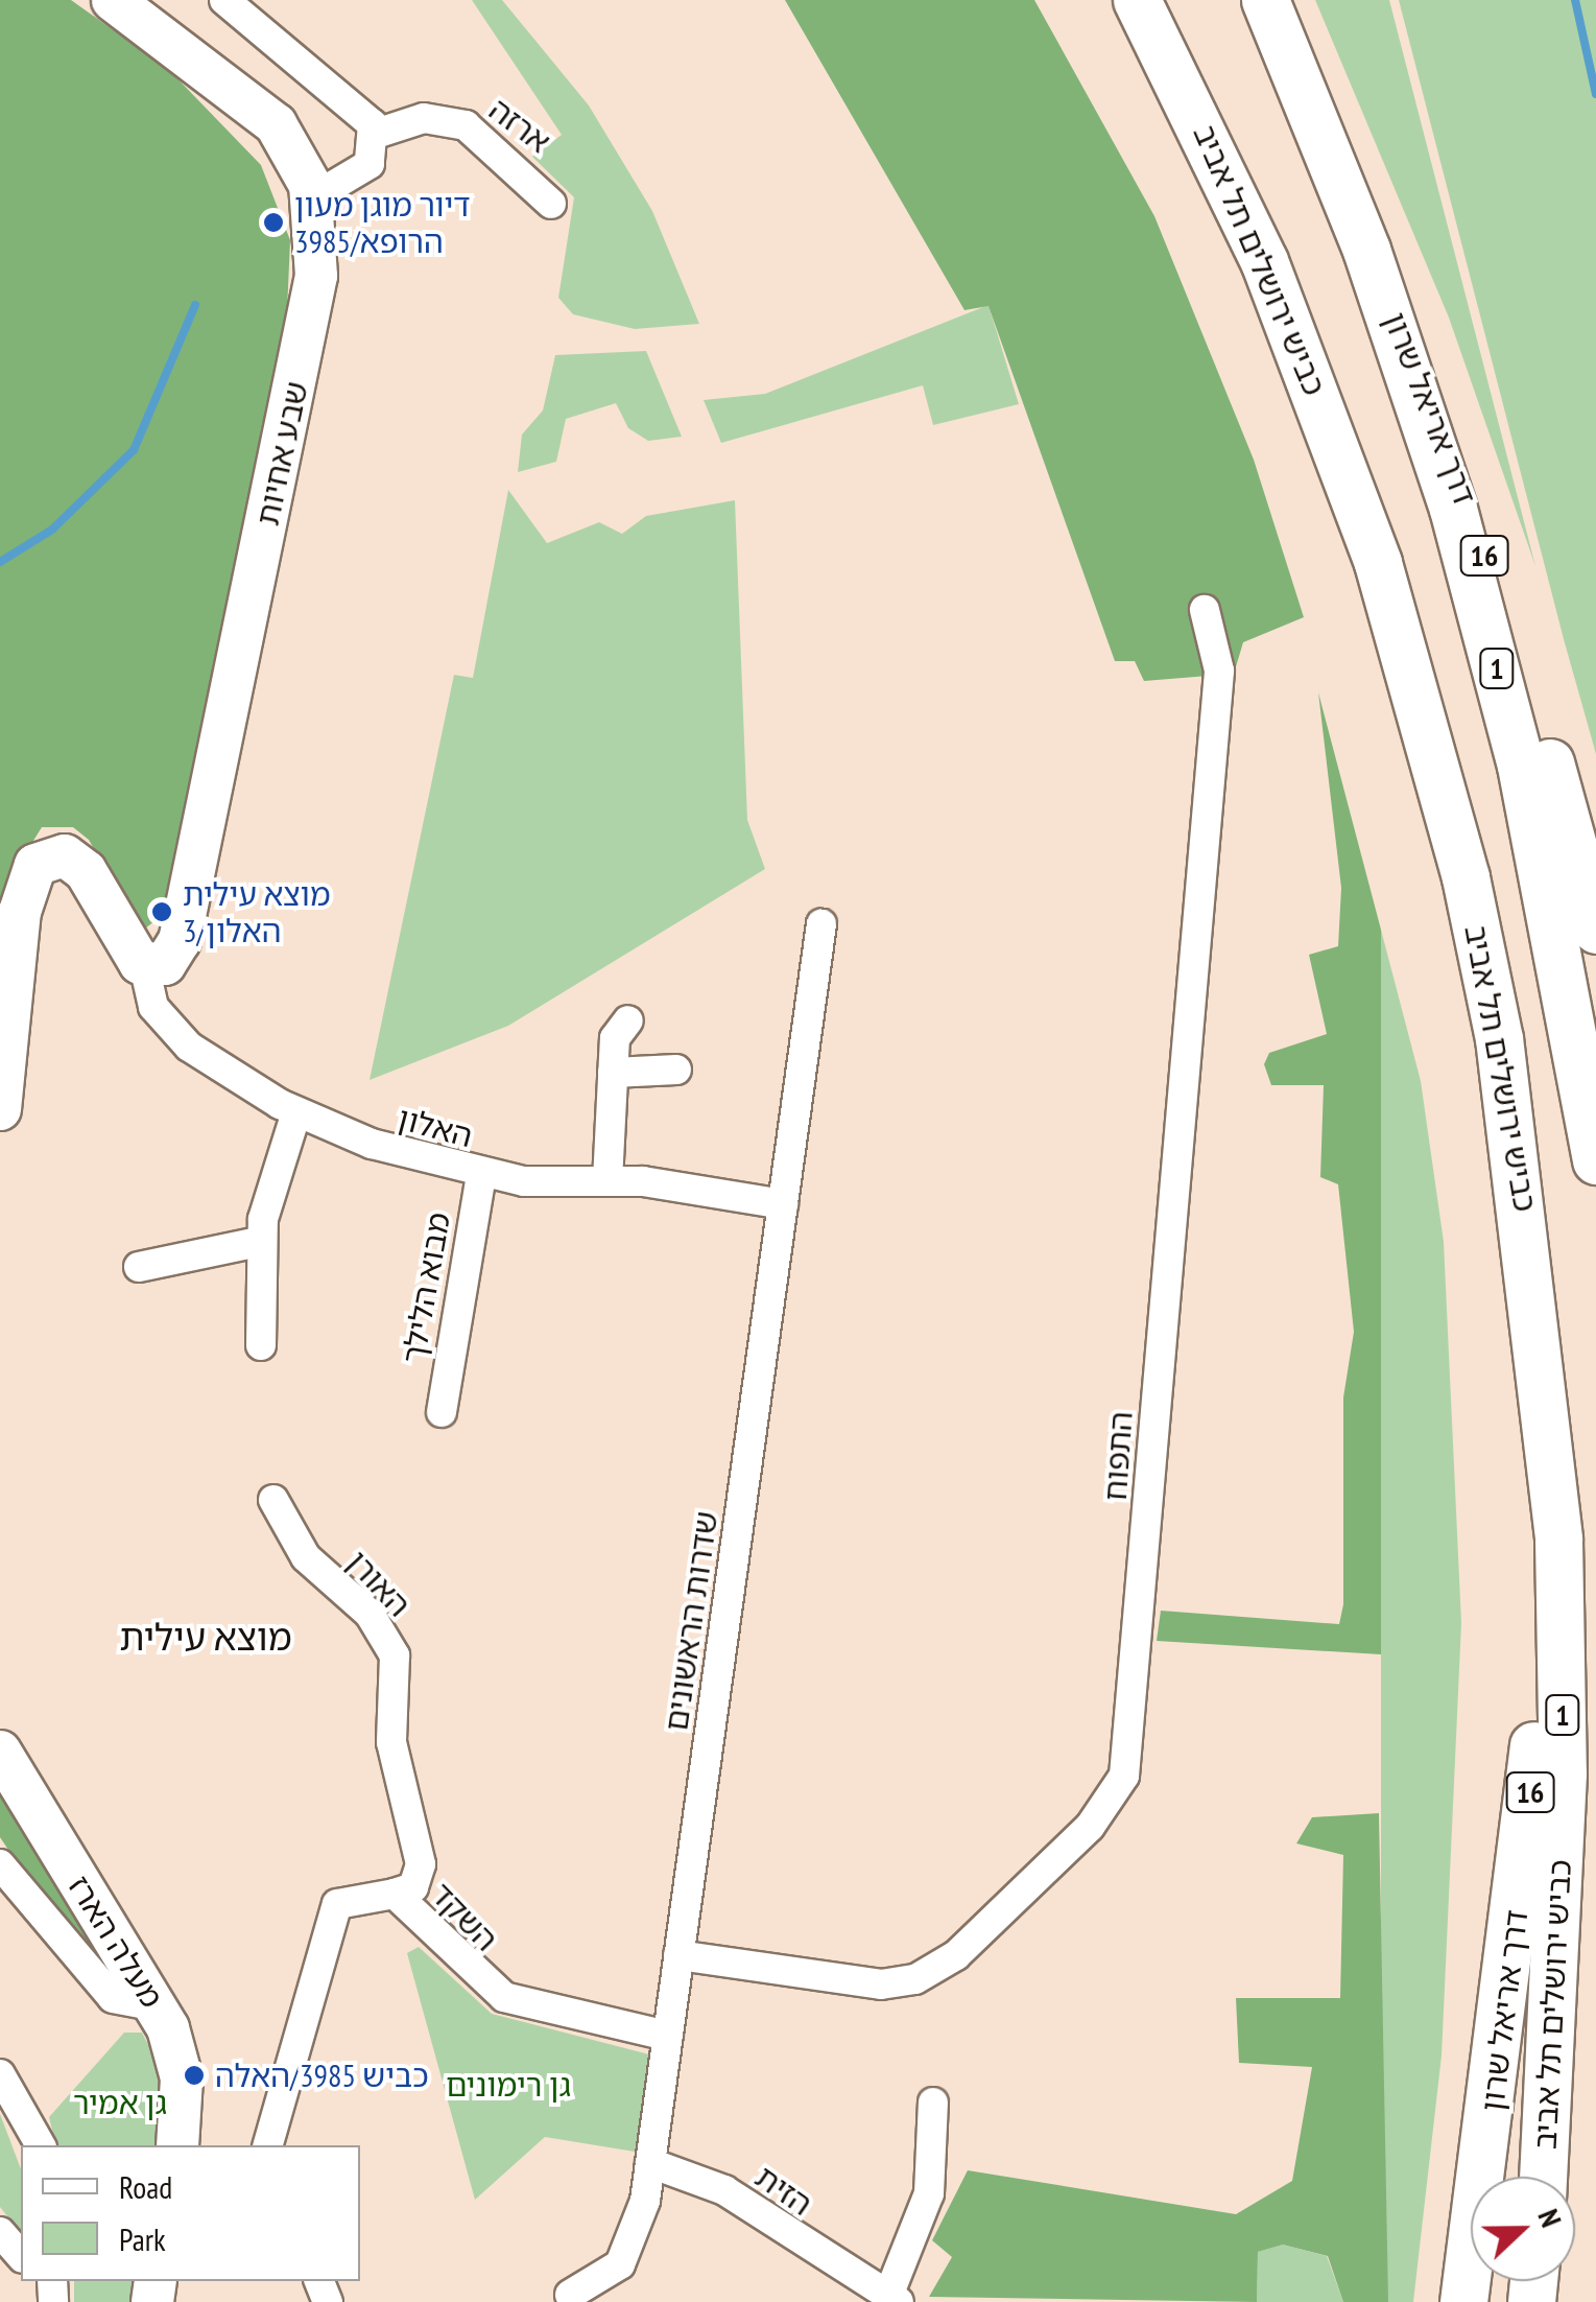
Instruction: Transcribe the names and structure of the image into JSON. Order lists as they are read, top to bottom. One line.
{"streets":{"highway":["כביש ירושלים תל אביב","דרך אריאל שרון","16","1"],"main road":["שבע אחיות","מעלה הארז"],"street":["ארזה","האלון","מבוא הלילך","התפוח","האורן","שדרות הראשונים","השקד","הזית"]},"crossings":[["כביש ירושלים תל אביב","דרך אריאל שרון"],["דרך אריאל שרון","1"],["שבע אחיות","האלון"],["האלון","מבוא הלילך"],["האלון","שדרות הראשונים"],["התפוח","שדרות הראשונים"],["האורן","השקד"],["שדרות הראשונים","השקד"],["שדרות הראשונים","הזית"]],"districts":["מוצא עילית"],"parks":["גן רימונים","גן אמיר"],"places":["דיור מוגן מעון הרופא/3985","מוצא עילית 3/האלון","כביש 3985/האלה"],"legend":["Road","Park"],"north":"right"}
